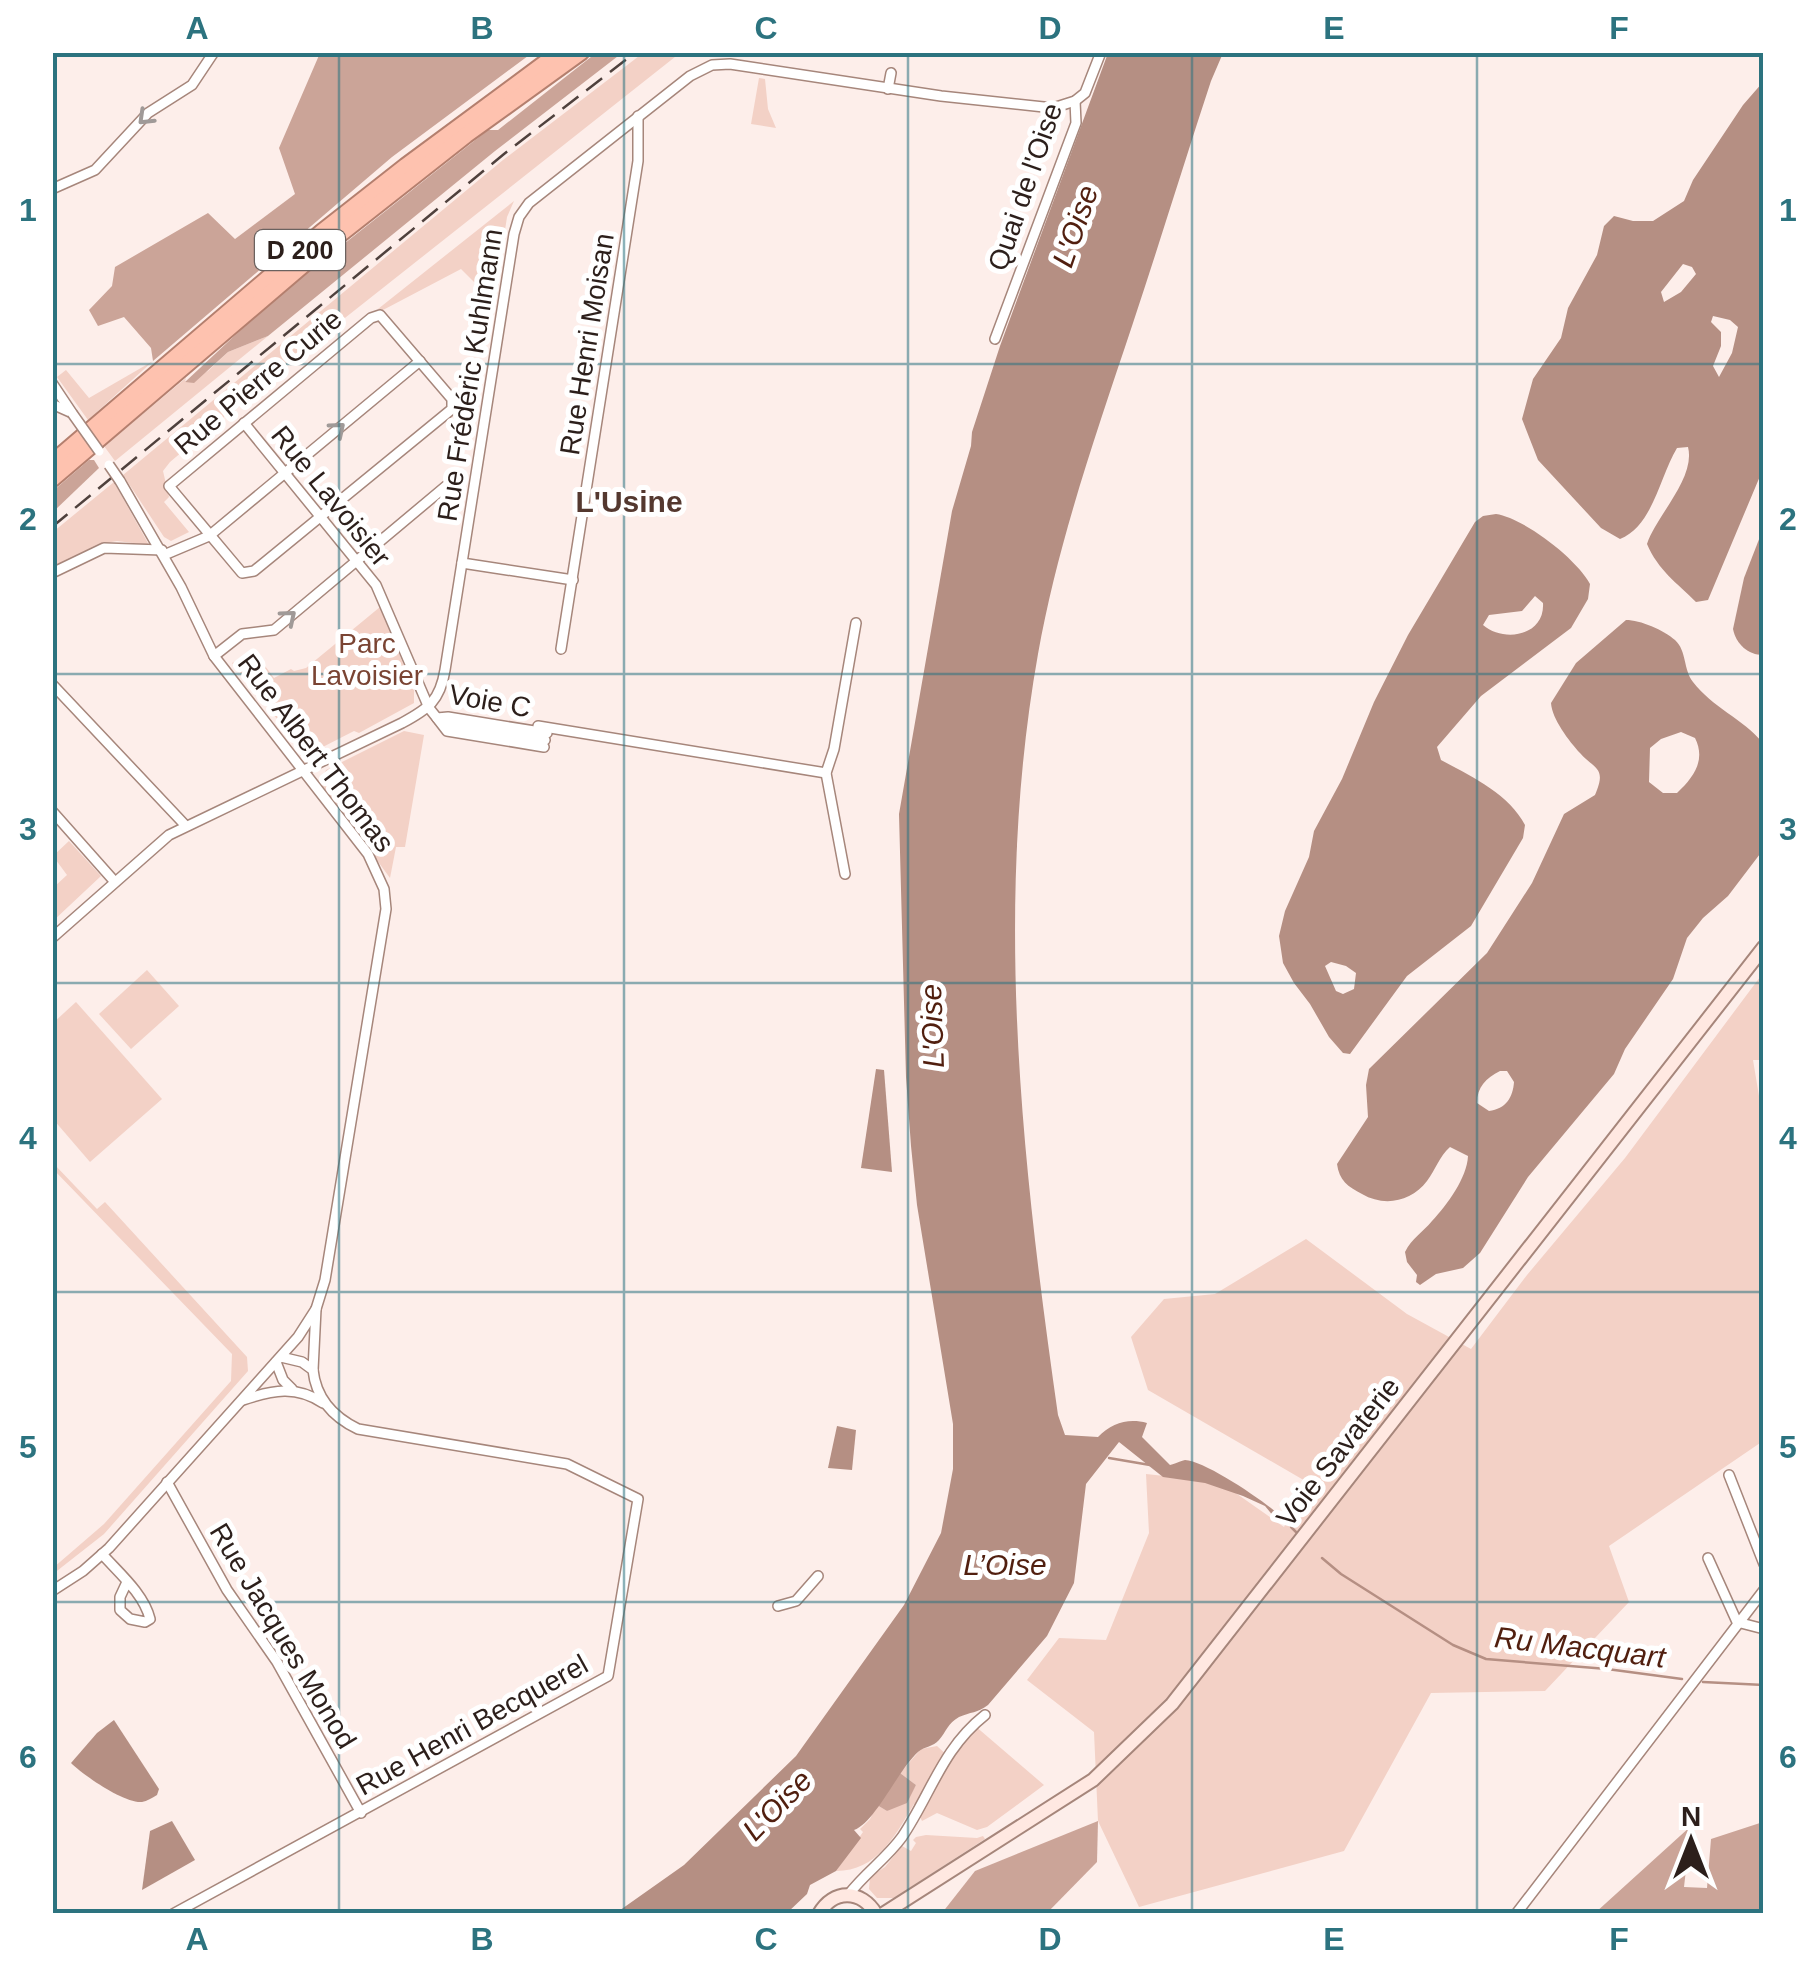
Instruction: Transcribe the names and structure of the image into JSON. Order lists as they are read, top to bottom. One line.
{"streets":{"highway":["D 200"],"main road":["Voie Savaterie"],"street":["Quai de l'Oise","Rue Henri Moisan","Rue Frédéric Kuhlmann","Rue Pierre Curie","Rue Lavoisier","Voie C","Rue Albert Thomas","Rue Jacques Monod","Rue Henri Becquerel"]},"crossings":[["Quai de l'Oise","Rue Frédéric Kuhlmann"],["Rue Henri Moisan","Rue Frédéric Kuhlmann"],["Rue Frédéric Kuhlmann","Rue Lavoisier"],["Rue Frédéric Kuhlmann","Voie C"],["Rue Pierre Curie","Rue Lavoisier"],["Rue Lavoisier","Voie C"],["Rue Jacques Monod","Rue Henri Becquerel"]],"districts":["L'Usine"],"water":["L'Oise","L’Oise","Ru Macquart"],"parks":["Parc Lavoisier"],"north":"top","grid":{"columns":["A","B","C","D","E","F"],"rows":["1","2","3","4","5","6"]}}
